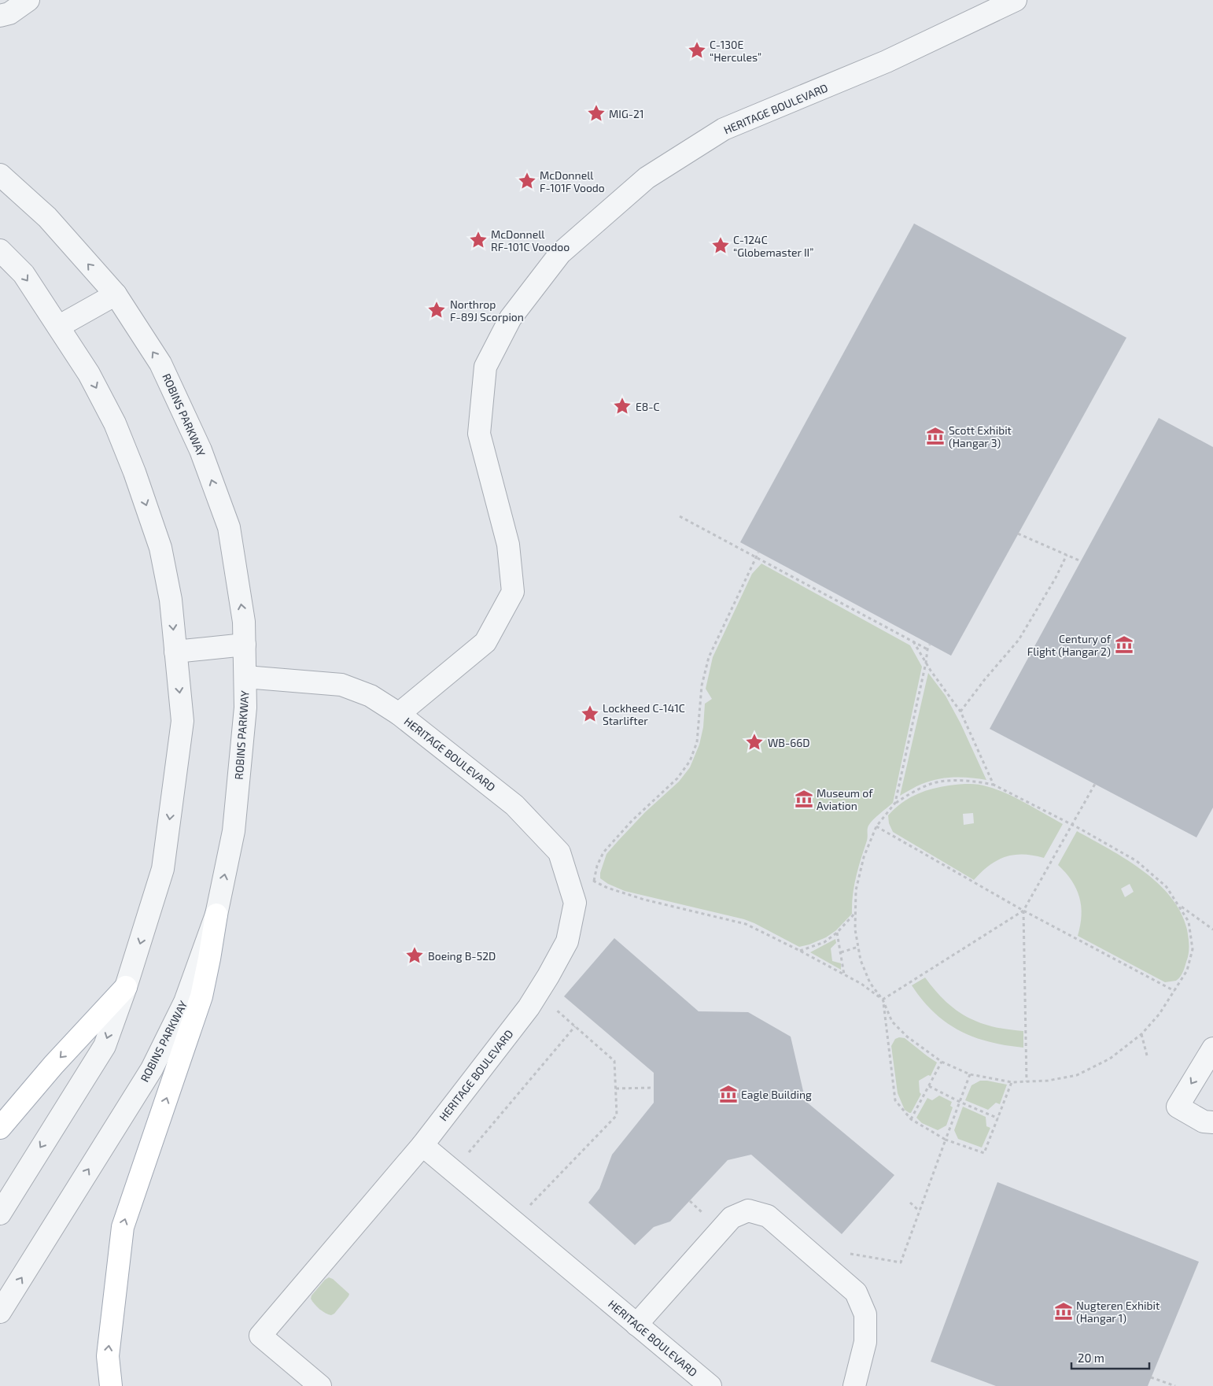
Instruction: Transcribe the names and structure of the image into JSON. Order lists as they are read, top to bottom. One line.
{"streets":{"street":["HERITAGE BOULEVARD","ROBINS PARKWAY"]},"places":{"place":["C-130E “Hercules”","MIG-21","McDonnell F-101F Voodo","McDonnell RF-101C Voodoo","C-124C “Globemaster II”","Northrop F-89J Scorpion","E8-C","Lockheed C-141C Starlifter","WB-66D","Boeing B-52D"],"museum":["Scott Exhibit (Hangar 3)","Century of Flight (Hangar 2)","Museum of Aviation","Eagle Building","Nugteren Exhibit (Hangar 1)"]},"scale_bar":"20 m"}
